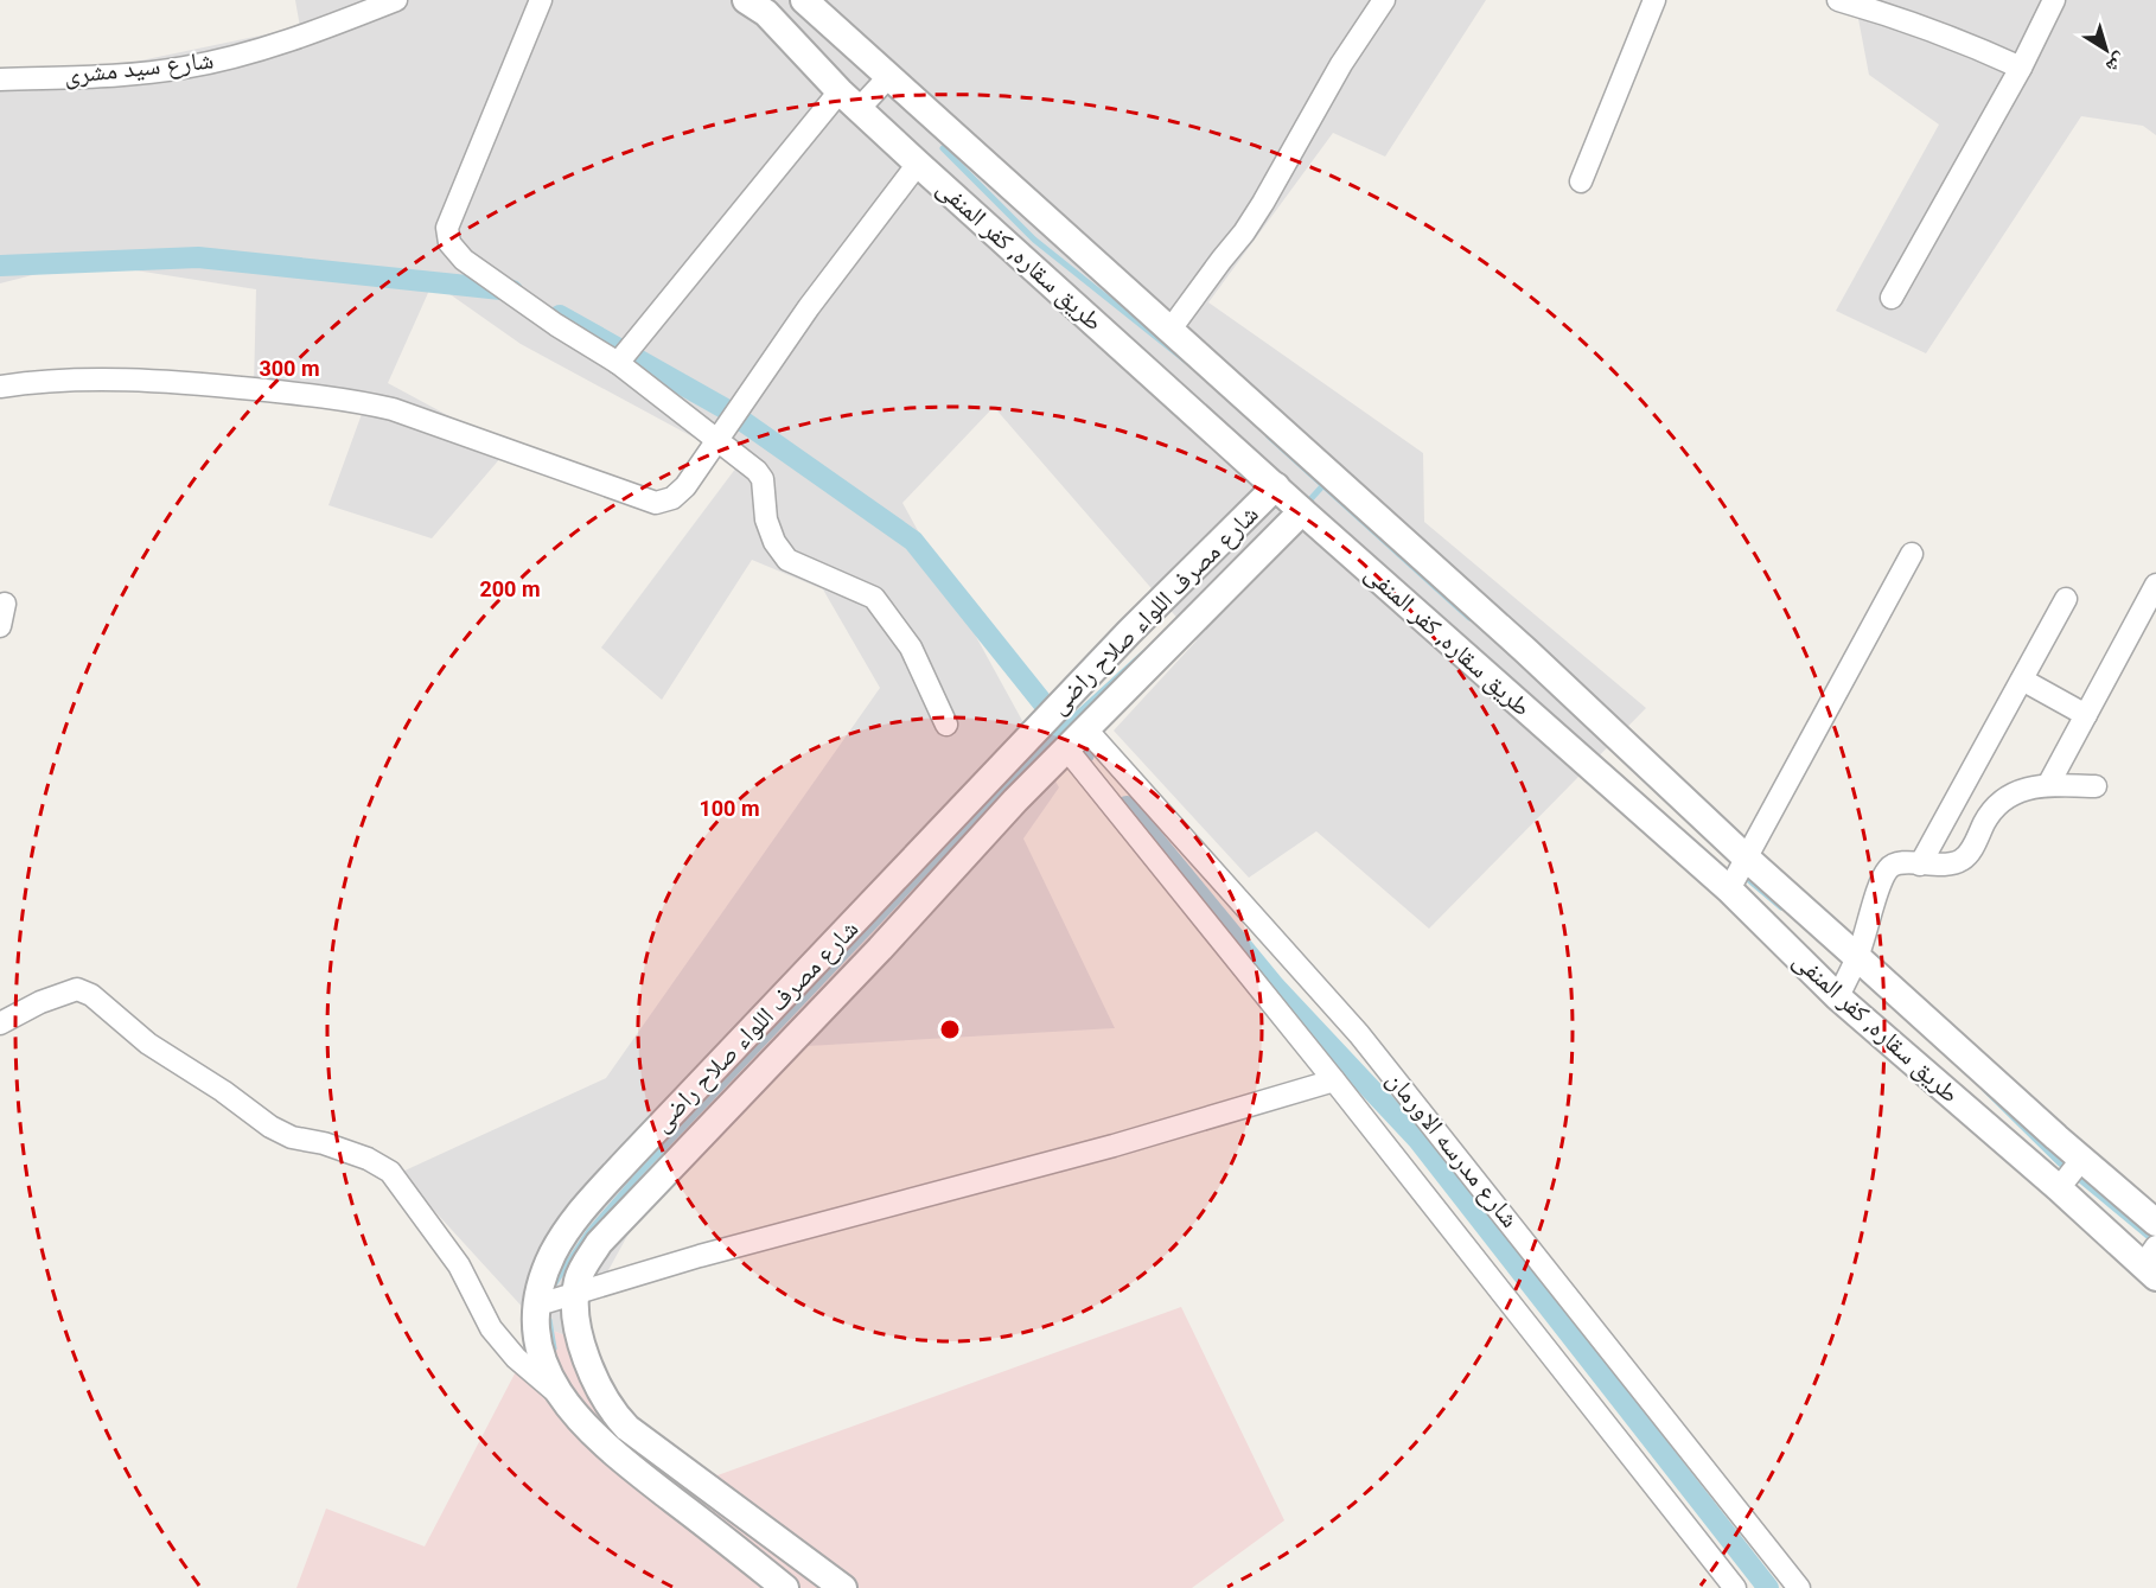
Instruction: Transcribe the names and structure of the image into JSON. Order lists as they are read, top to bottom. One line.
{"streets":{"street":["شارع سيد مشرى","طريق سقاره, كفر المنفى","شارع مصرف اللواء صلاح راضى","شارع مدرسه الاورمان"]},"crossings":[["طريق سقاره, كفر المنفى","شارع مصرف اللواء صلاح راضى"],["شارع مصرف اللواء صلاح راضى","شارع مدرسه الاورمان"]],"north":"bottom right","rings":["300 m","200 m","100 m"]}
